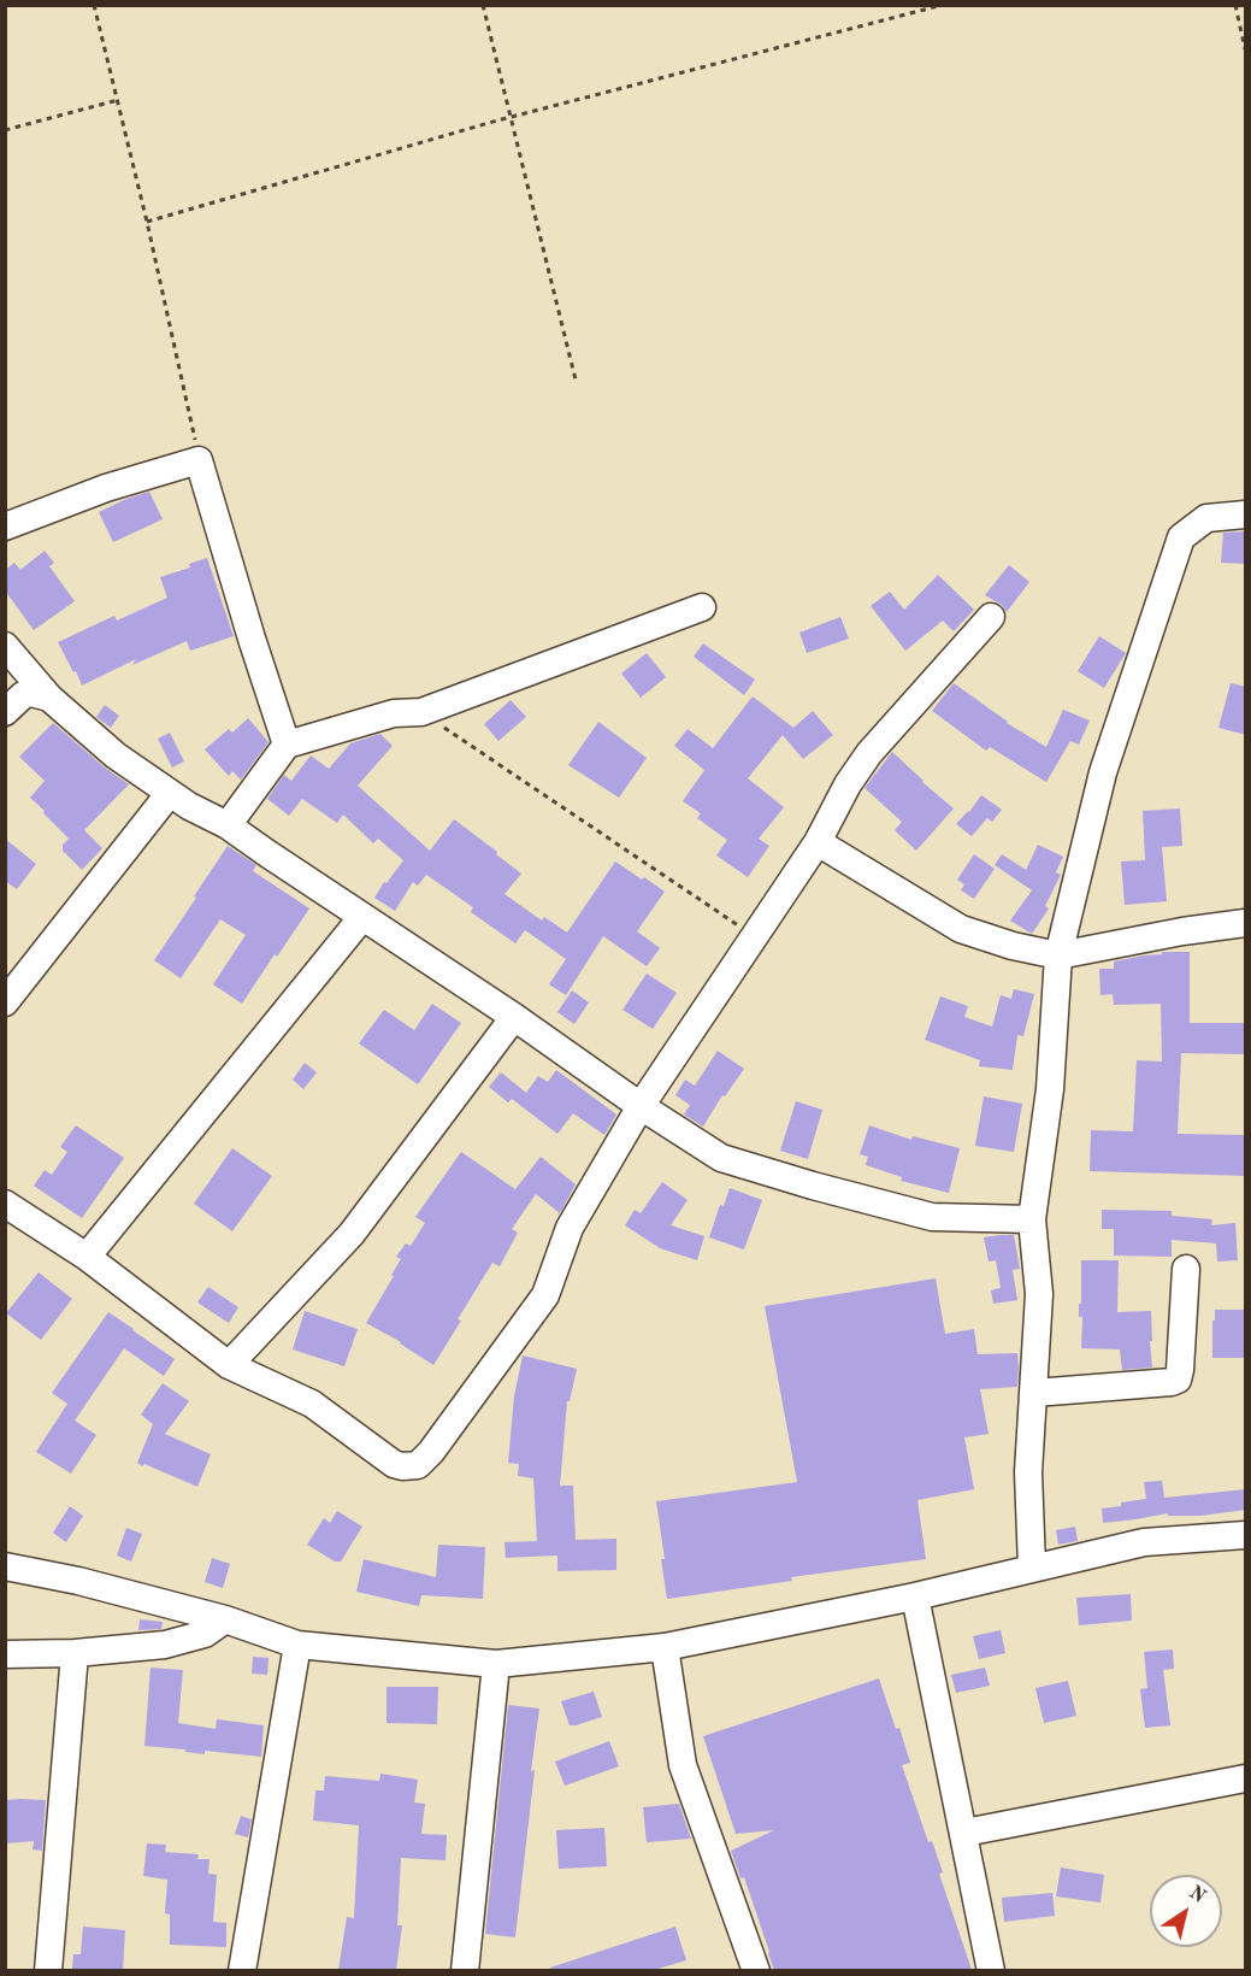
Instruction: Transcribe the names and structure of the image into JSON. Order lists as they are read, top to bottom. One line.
{"north":"top right"}
